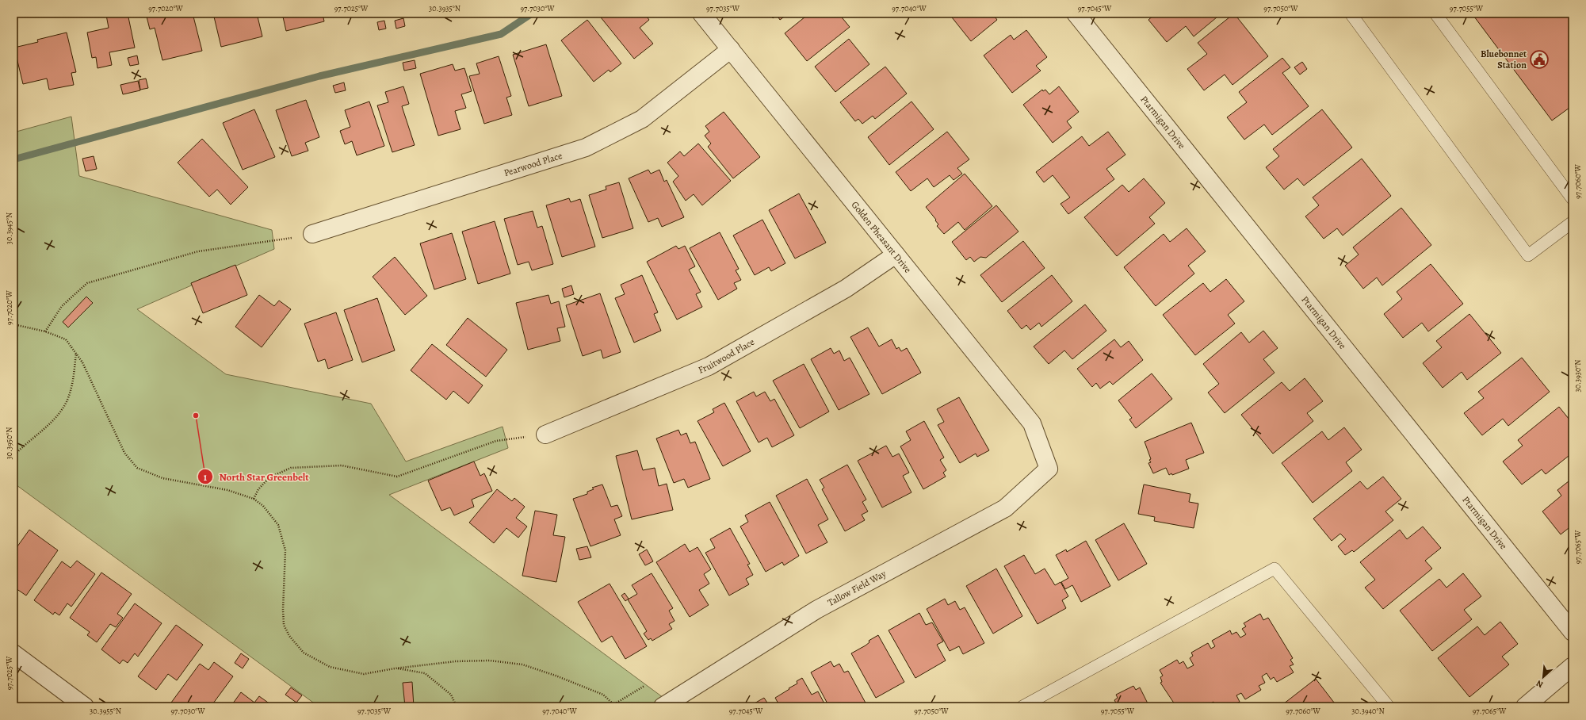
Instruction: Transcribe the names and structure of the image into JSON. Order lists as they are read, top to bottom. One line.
{"streets":{"street":["Ptarmigan Drive","Pearwood Place","Golden Pheasant Drive","Fruitwood Place","Tallow Field Way"]},"crossings":[["Pearwood Place","Golden Pheasant Drive"],["Golden Pheasant Drive","Fruitwood Place"],["Golden Pheasant Drive","Tallow Field Way"]],"places":{"public building":["Bluebonnet Station"],"other":["North Star Greenbelt"]},"north":"bottom left","coordinates":["97.7020°W","97.7025°W","30.3935°N","97.7030°W","97.7035°W","97.7040°W","97.7045°W","97.7050°W","97.7055°W","97.7060°W","30.3945°N","30.3930°N","30.3950°N","97.7065°W","30.3955°N","30.3940°N"]}
